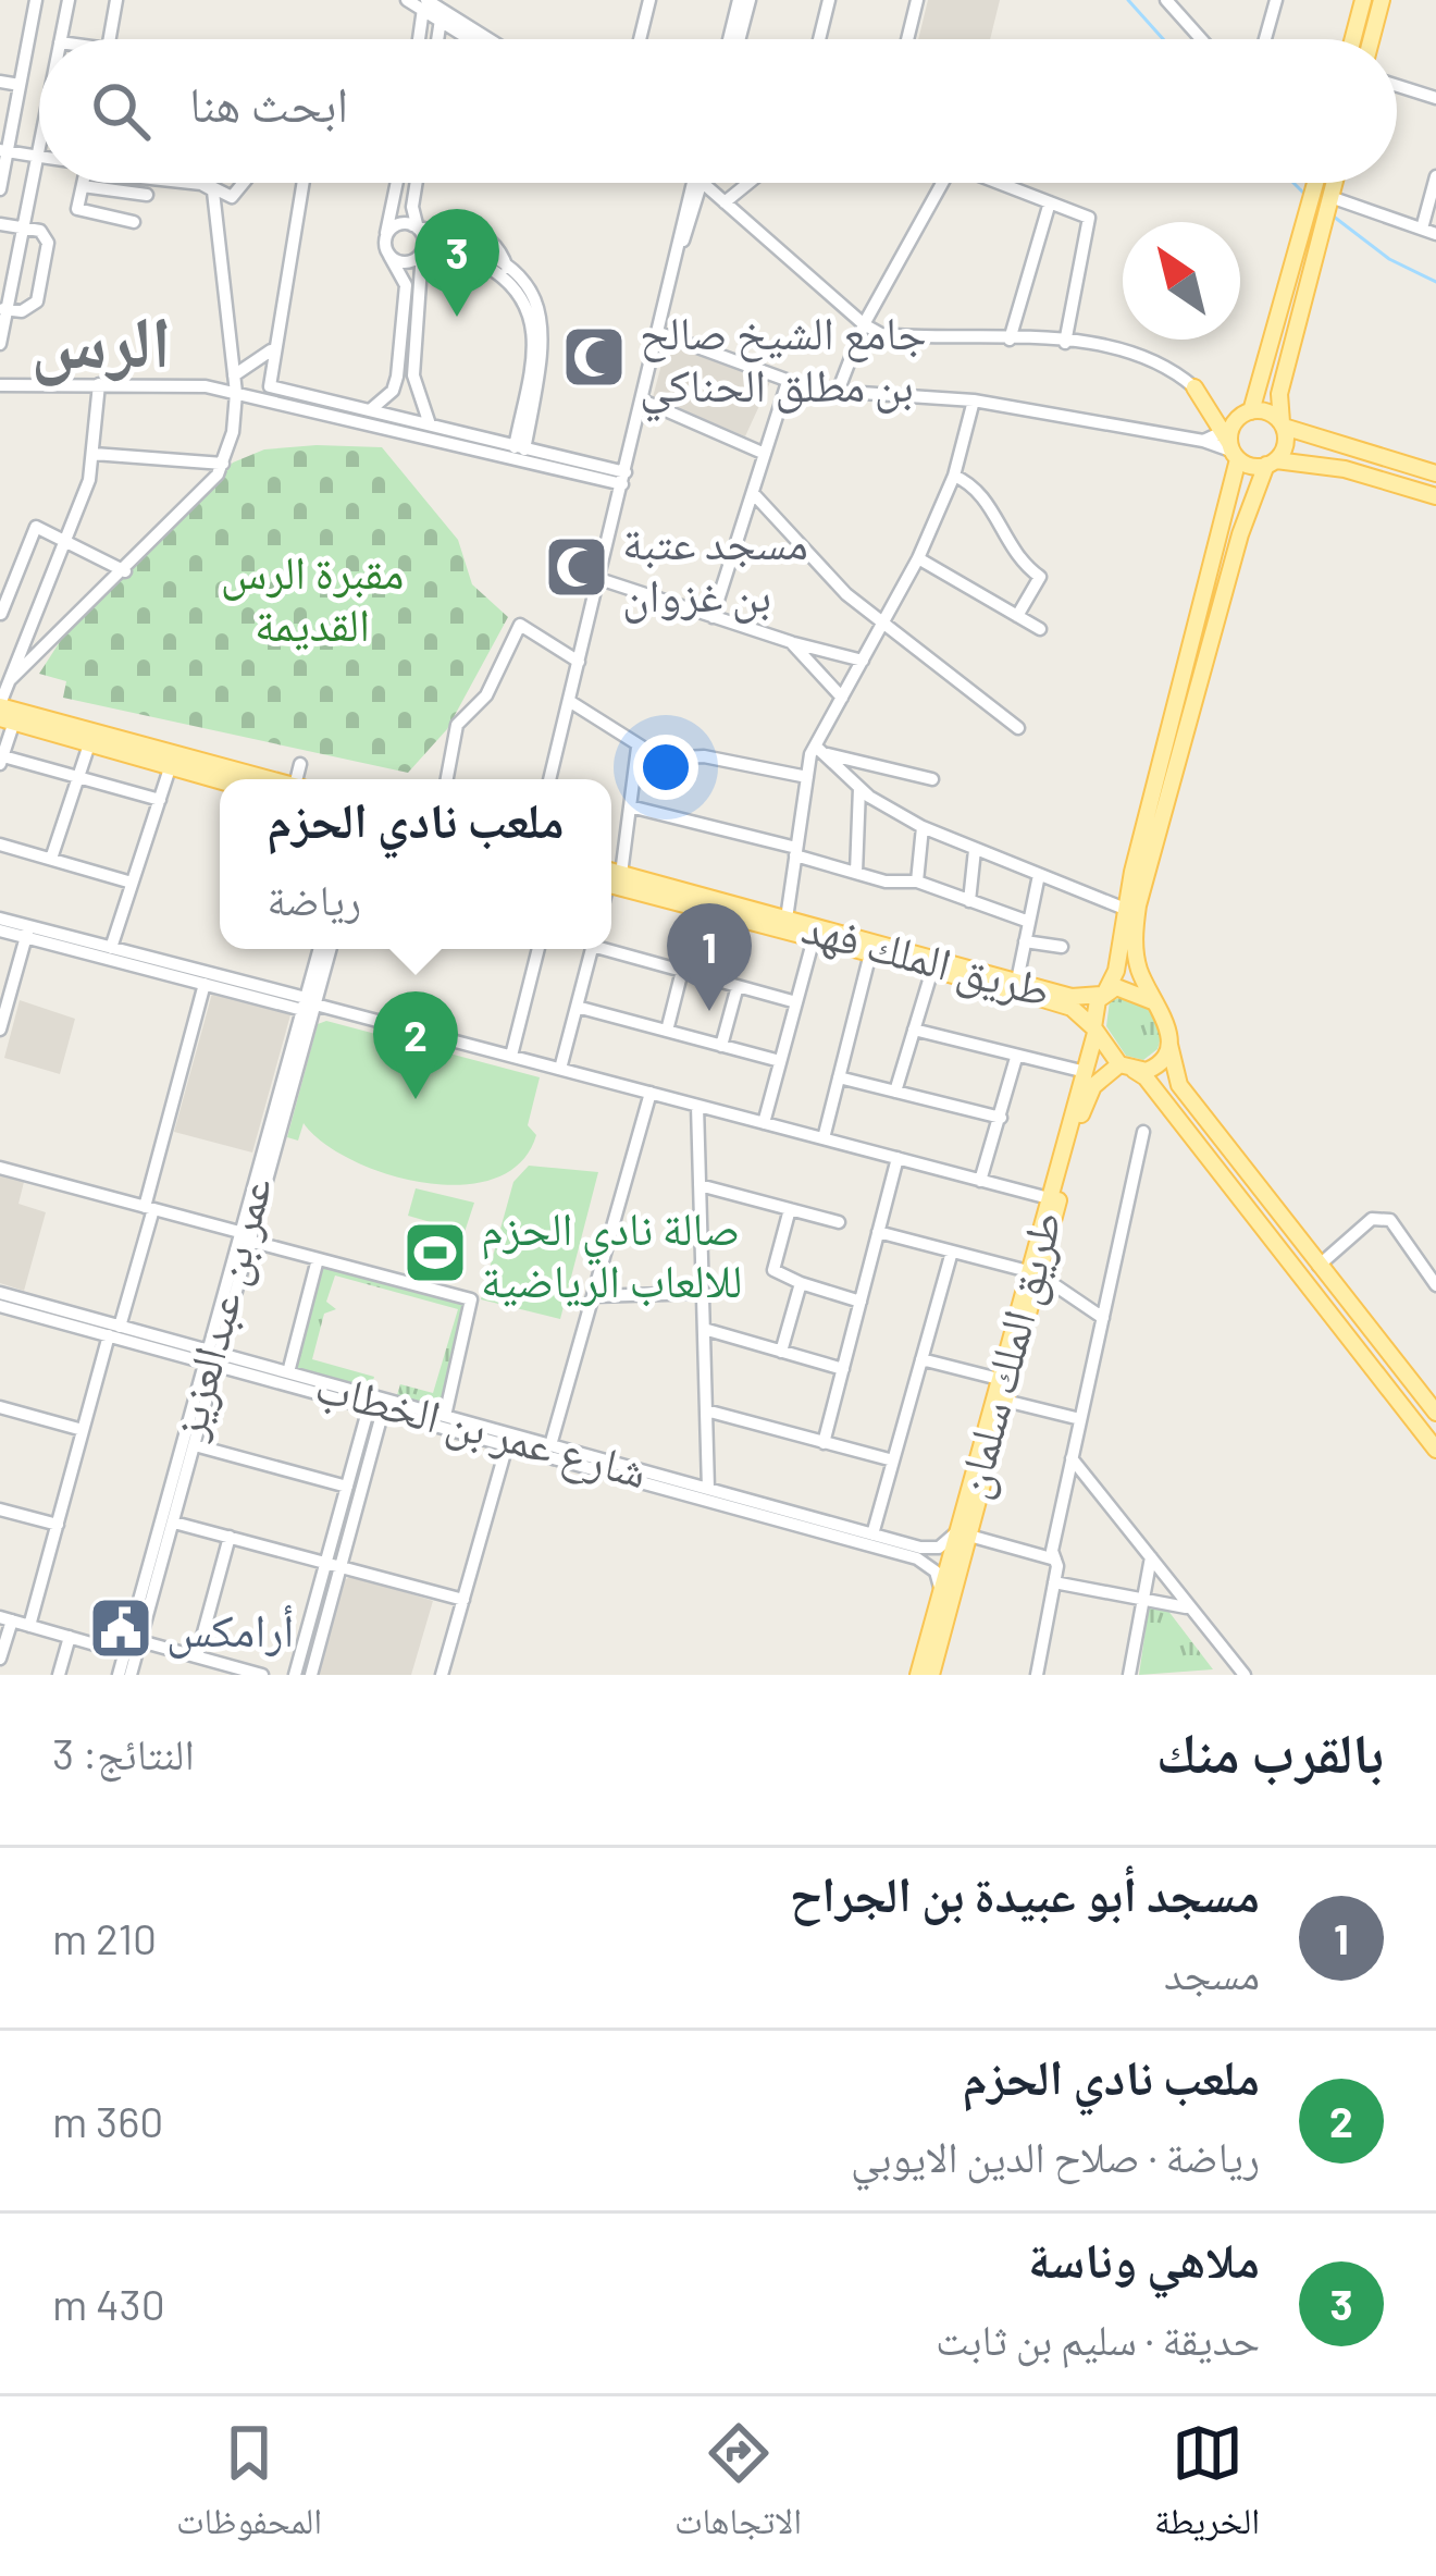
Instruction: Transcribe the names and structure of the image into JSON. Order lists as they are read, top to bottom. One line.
{"streets":{"main road":["طريق الملك فهد","طريق الملك سلمان"],"street":["عمر بن عبدالعزيز","شارع عمر بن الخطاب"]},"crossings":[["طريق الملك فهد","طريق الملك سلمان"],["عمر بن عبدالعزيز","شارع عمر بن الخطاب"],["طريق الملك سلمان","شارع عمر بن الخطاب"]],"districts":["الرس"],"parks":["مقبرة الرس القديمة"],"places":{"mosque":["جامع الشيخ صالح بن مطلق الحناكي","مسجد عتبة بن غزوان"],"sports":["صالة نادي الحزم للالعاب الرياضية"],"public building":["أرامكس"]},"north":"top left","page":{"search":"ابحث هنا","pins":["3","1","2"],"popup":["ملعب نادي الحزم","رياضة"],"heading":["بالقرب منك","النتائج: 3"],"list":[{"mark":"1","name":"مسجد أبو عبيدة بن الجراح","note":"مسجد","value":"210 m"},{"mark":"2","name":"ملعب نادي الحزم","note":"رياضة · صلاح الدين الايوبي","value":"360 m"},{"mark":"3","name":"ملاهي وناسة","note":"حديقة · سليم بن ثابت","value":"430 m"}],"nav":["الخريطة","الاتجاهات","المحفوظات"]}}
